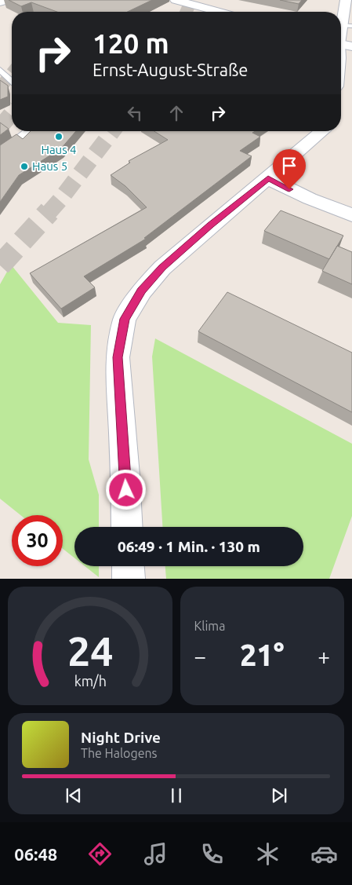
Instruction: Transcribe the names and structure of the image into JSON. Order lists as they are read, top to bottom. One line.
{"places":["Haus 4","Haus 5"],"page":{"turn":["120 m","Ernst-August-Straße"],"limit":"30","trip":"06:49 · 1 Min. · 130 m","tile":"Klima","heat":["−","21°","+"],"song":["Night Drive","The Halogens"],"tabs":"06:48","gauge":["24","km/h"]}}
